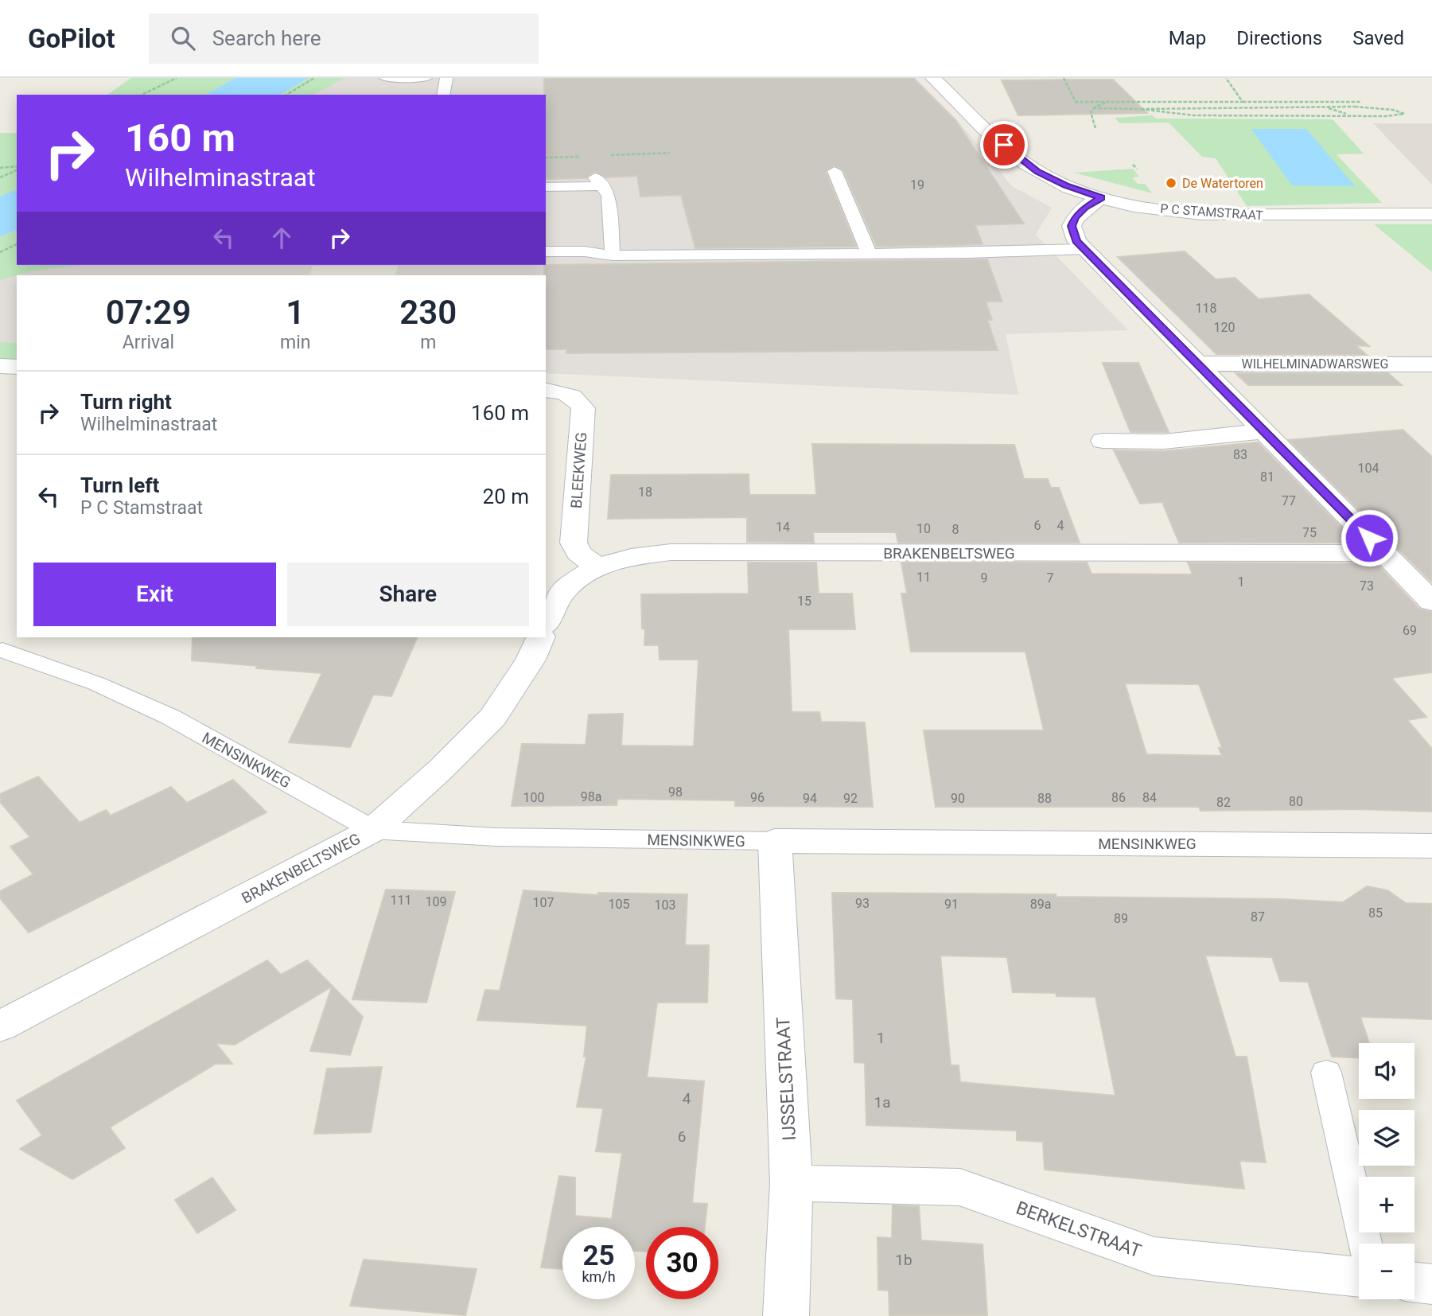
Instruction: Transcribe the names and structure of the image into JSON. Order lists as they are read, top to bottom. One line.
{"streets":{"street":["P C STAMSTRAAT","WILHELMINADWARSWEG","BLEEKWEG","BRAKENBELTSWEG","MENSINKWEG","IJSSELSTRAAT","BERKELSTRAAT"]},"crossings":[["BLEEKWEG","BRAKENBELTSWEG"],["BRAKENBELTSWEG","MENSINKWEG"],["MENSINKWEG","IJSSELSTRAAT"],["IJSSELSTRAAT","BERKELSTRAAT"]],"places":["De Watertoren"],"house_numbers":["19","118","120","83","104","81","18","77","6","4","14","10","8","75","11","9","7","1","73","15","69","98","98a","100","96","86","84","94","92","90","88","80","82","111","109","107","93","105","91","89a","103","85","87","89","1","4","1a","6","1b"],"page":{"header":"GoPilot","search":"Search here","nav":["Map","Directions","Saved"],"turn":["160 m","Wilhelminastraat"],"eta":["07:29","Arrival","1","min","230","m"],"list":[{"name":"Turn right","note":"Wilhelminastraat","value":"160 m"},{"name":"Turn left","note":"P C Stamstraat","value":"20 m"}],"buttons":["Exit","Share"],"map_buttons":["+","−"],"speed":"25 km/h","limit":"30"}}
